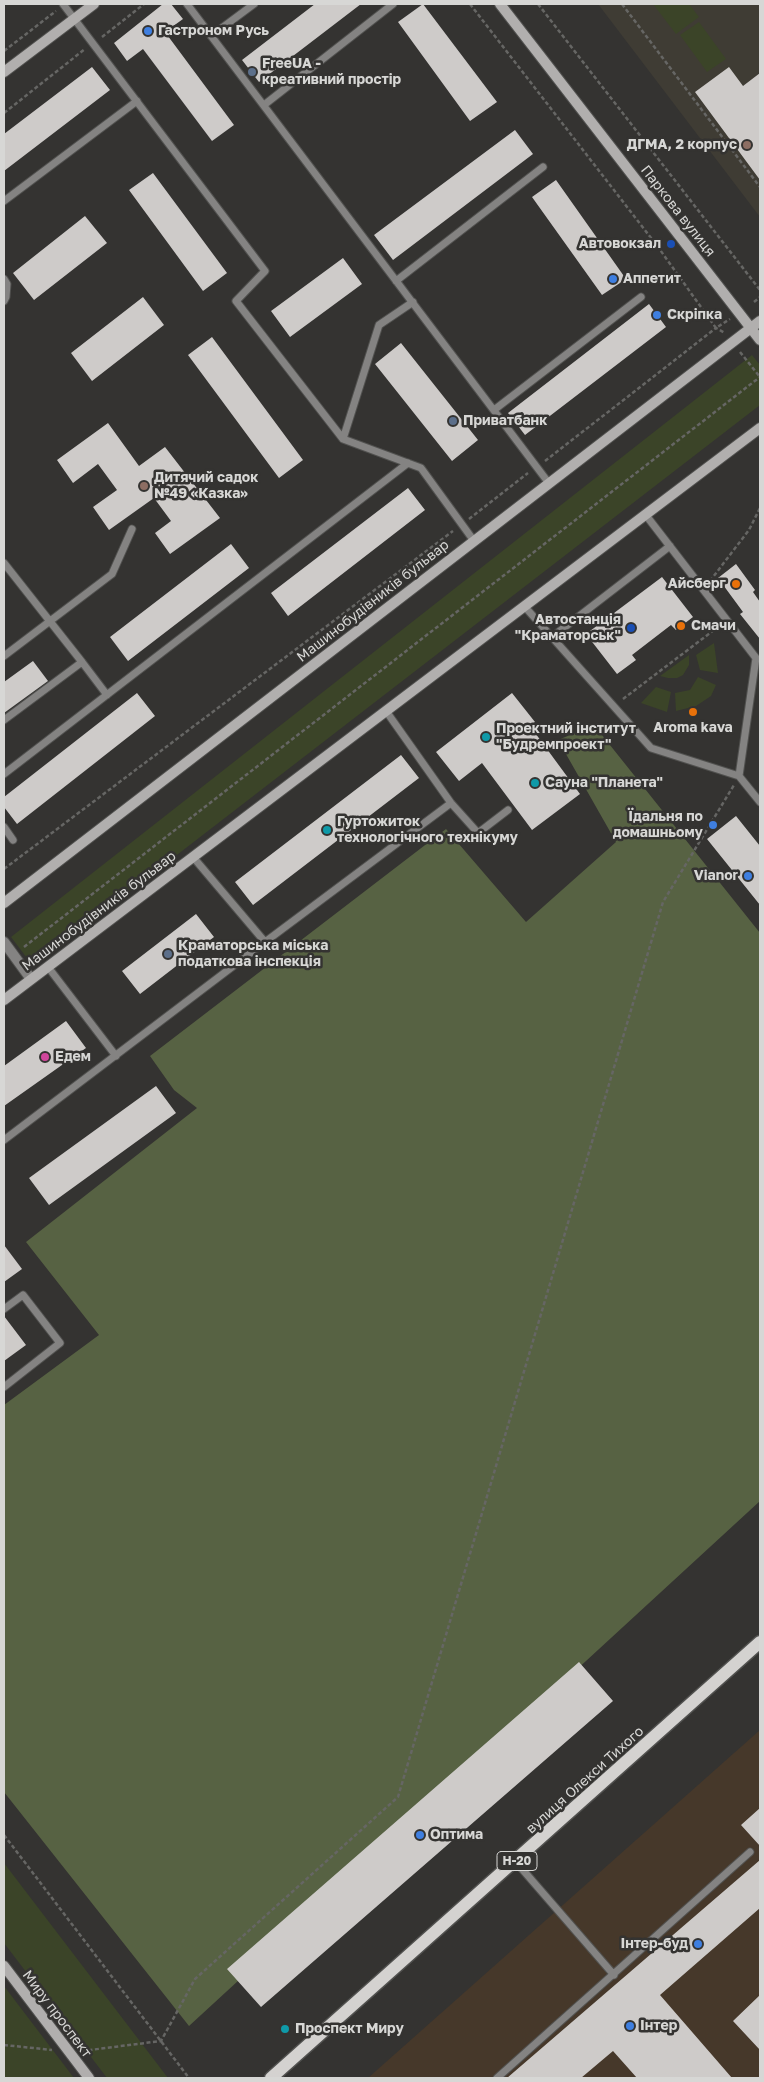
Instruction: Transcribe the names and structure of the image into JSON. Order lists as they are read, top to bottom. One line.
{"streets":{"main road":["вулиця Олекси Тихого","Н-20"],"street":["Паркова вулиця","Машинобудівників бульвар","Миру проспект"]},"crossings":[["Паркова вулиця","Машинобудівників бульвар"]],"places":["Гастроном Русь","FreeUA - креативний простір","ДГМА, 2 корпус","Автовокзал","Аппетит","Скріпка","Приватбанк","Дитячий садок №49 «Казка»","Айсберг","Смачи","Автостанція \"Краматорськ\"","Aroma kava","Проектний інститут \"Будремпроект\"","Сауна \"Планета\"","Їдальня по домашньому","Гуртожиток технологічного технікуму","Vianor","Краматорська міська податкова інспекція","Едем","Оптима","Інтер-буд","Інтер","Проспект Миру"]}
